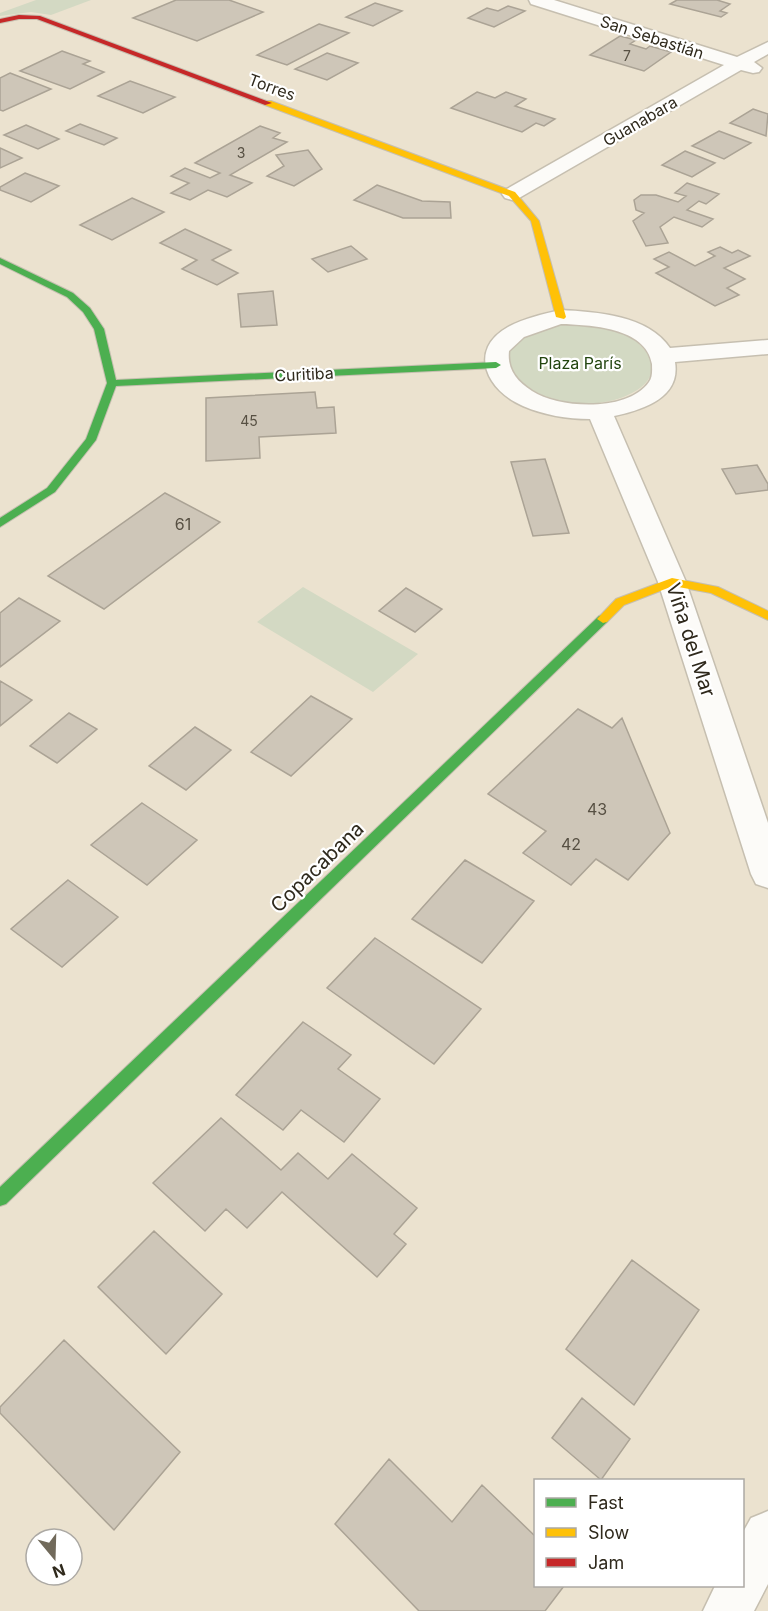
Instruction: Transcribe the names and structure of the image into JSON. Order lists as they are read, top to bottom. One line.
{"streets":{"street":["San Sebastián","Torres","Guanabara","Curitiba","Viña del Mar","Copacabana"]},"crossings":[["San Sebastián","Guanabara"],["Torres","Guanabara"],["Curitiba","Viña del Mar"],["Viña del Mar","Copacabana"]],"parks":["Plaza París"],"house_numbers":["7","3","45","61","43","42"],"legend":["Fast","Slow","Jam"],"north":"bottom"}
